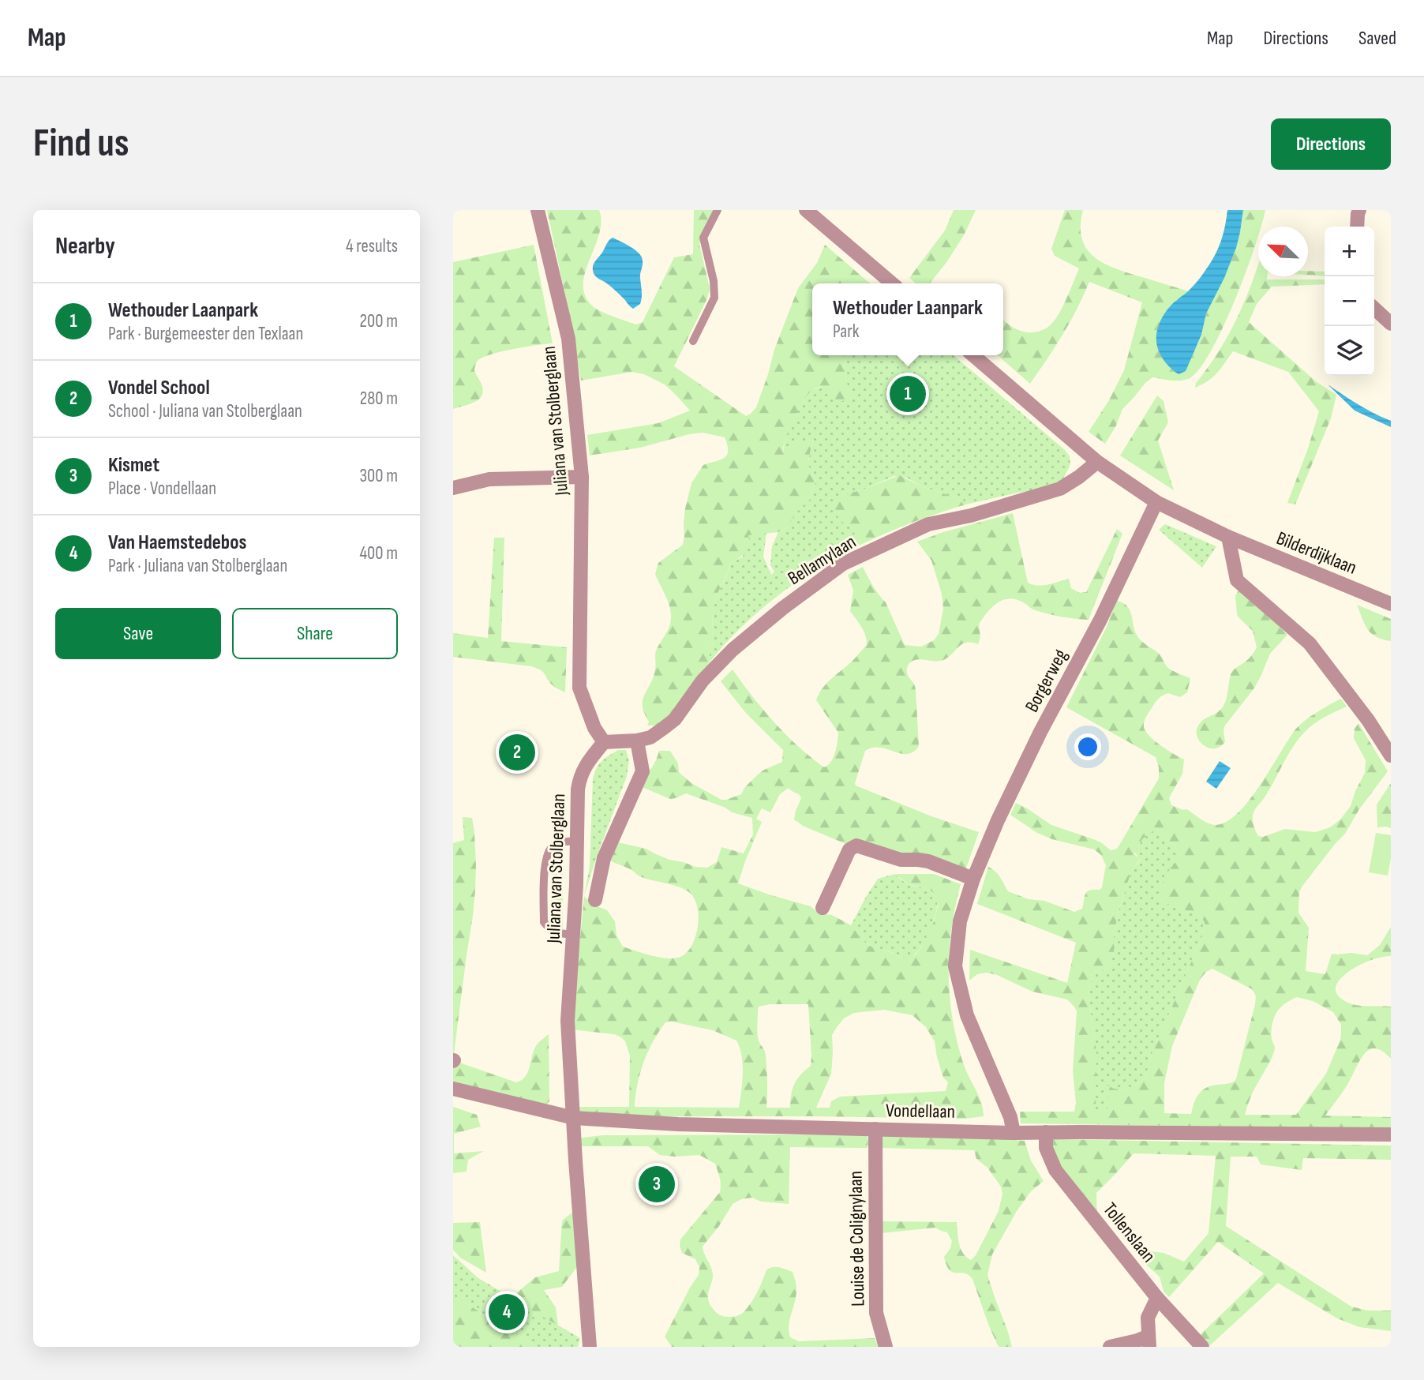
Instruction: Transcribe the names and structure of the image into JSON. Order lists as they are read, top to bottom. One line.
{"streets":{"street":["Juliana van Stolberglaan","Bilderdijklaan","Bellamylaan","Borgerweg","Vondellaan","Tollenslaan","Louise de Colignylaan"]},"crossings":[["Juliana van Stolberglaan","Bellamylaan"],["Juliana van Stolberglaan","Vondellaan"],["Bilderdijklaan","Bellamylaan"],["Bilderdijklaan","Borgerweg"],["Borgerweg","Vondellaan"],["Vondellaan","Tollenslaan"],["Vondellaan","Louise de Colignylaan"]],"north":"top left","page":{"header":"Map","nav":["Map","Directions","Saved"],"buttons":["Directions",["Save","Share"]],"title":"Find us","heading":["Nearby","4 results"],"map_buttons":["+","−"],"list":[{"mark":"1","name":"Wethouder Laanpark","note":"Park · Burgemeester den Texlaan","value":"200 m"},{"mark":"2","name":"Vondel School","note":"School · Juliana van Stolberglaan","value":"280 m"},{"mark":"3","name":"Kismet","note":"Place · Vondellaan","value":"300 m"},{"mark":"4","name":"Van Haemstedebos","note":"Park · Juliana van Stolberglaan","value":"400 m"}],"popup":["Wethouder Laanpark","Park"],"pins":["1","2","3","4"]}}
